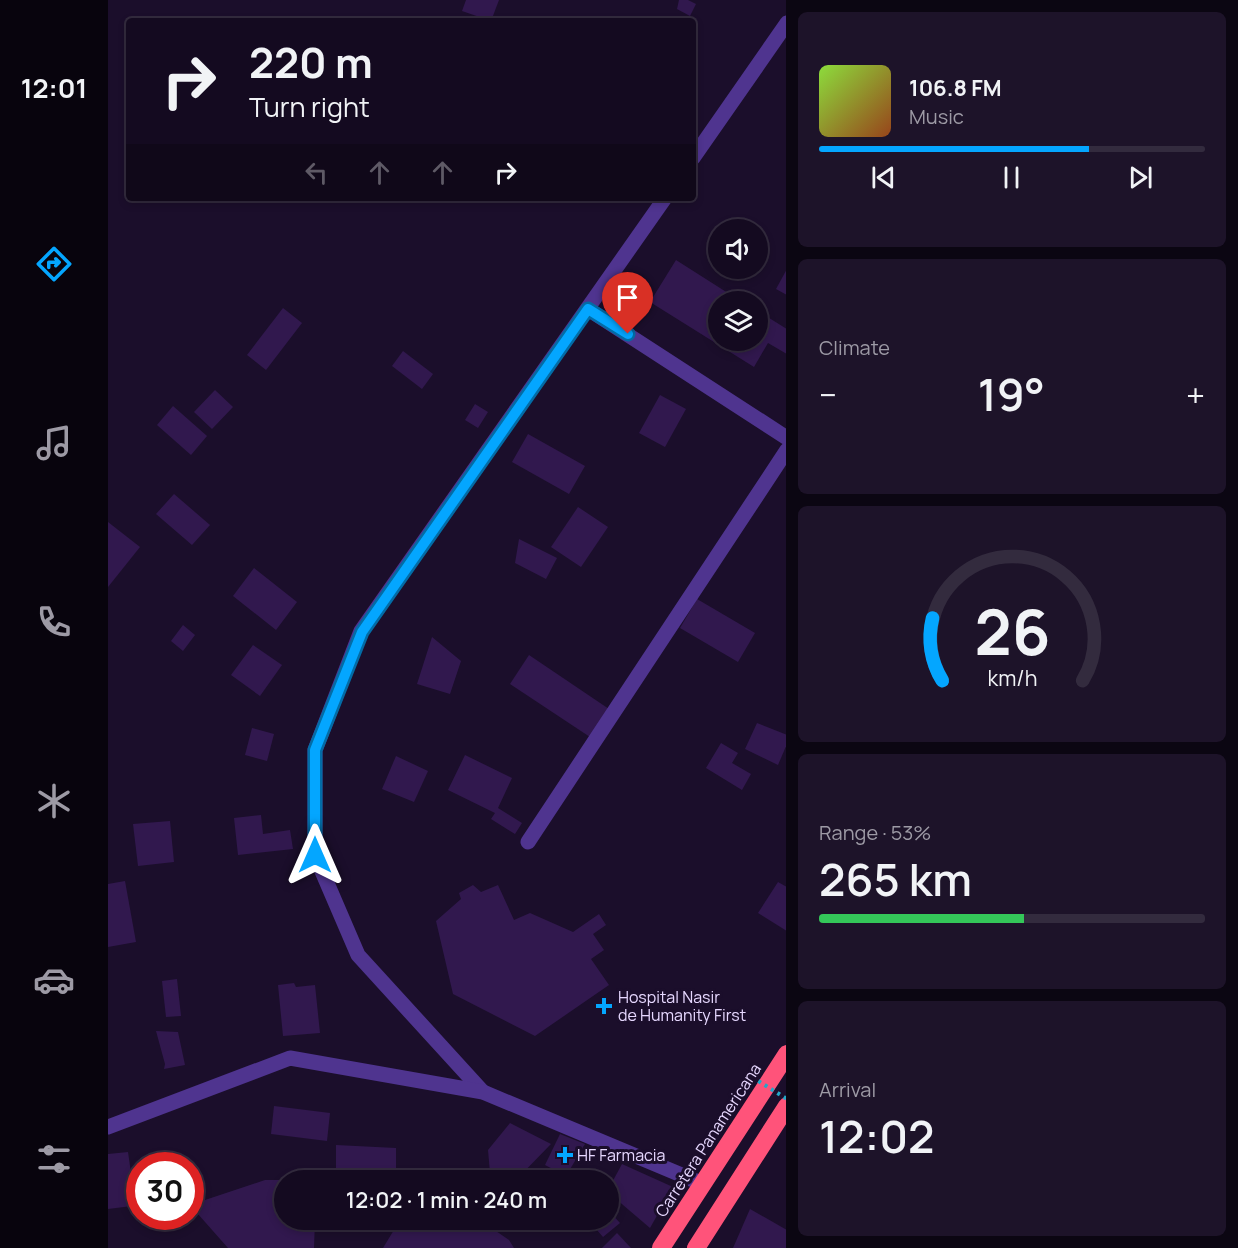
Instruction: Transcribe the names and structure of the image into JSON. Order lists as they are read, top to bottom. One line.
{"streets":{"highway":["Carretera Panamericana"]},"places":{"health":["Hospital Nasir de Humanity First","HF Farmacia"]},"page":{"tabs":"12:01","turn":["220 m","Turn right"],"song":["106.8 FM","Music"],"tile":["Climate",["Range · 53%","265 km"],["Arrival","12:02"]],"heat":["−","19°","+"],"limit":"30","trip":"12:02 · 1 min · 240 m","gauge":["26","km/h"]}}
